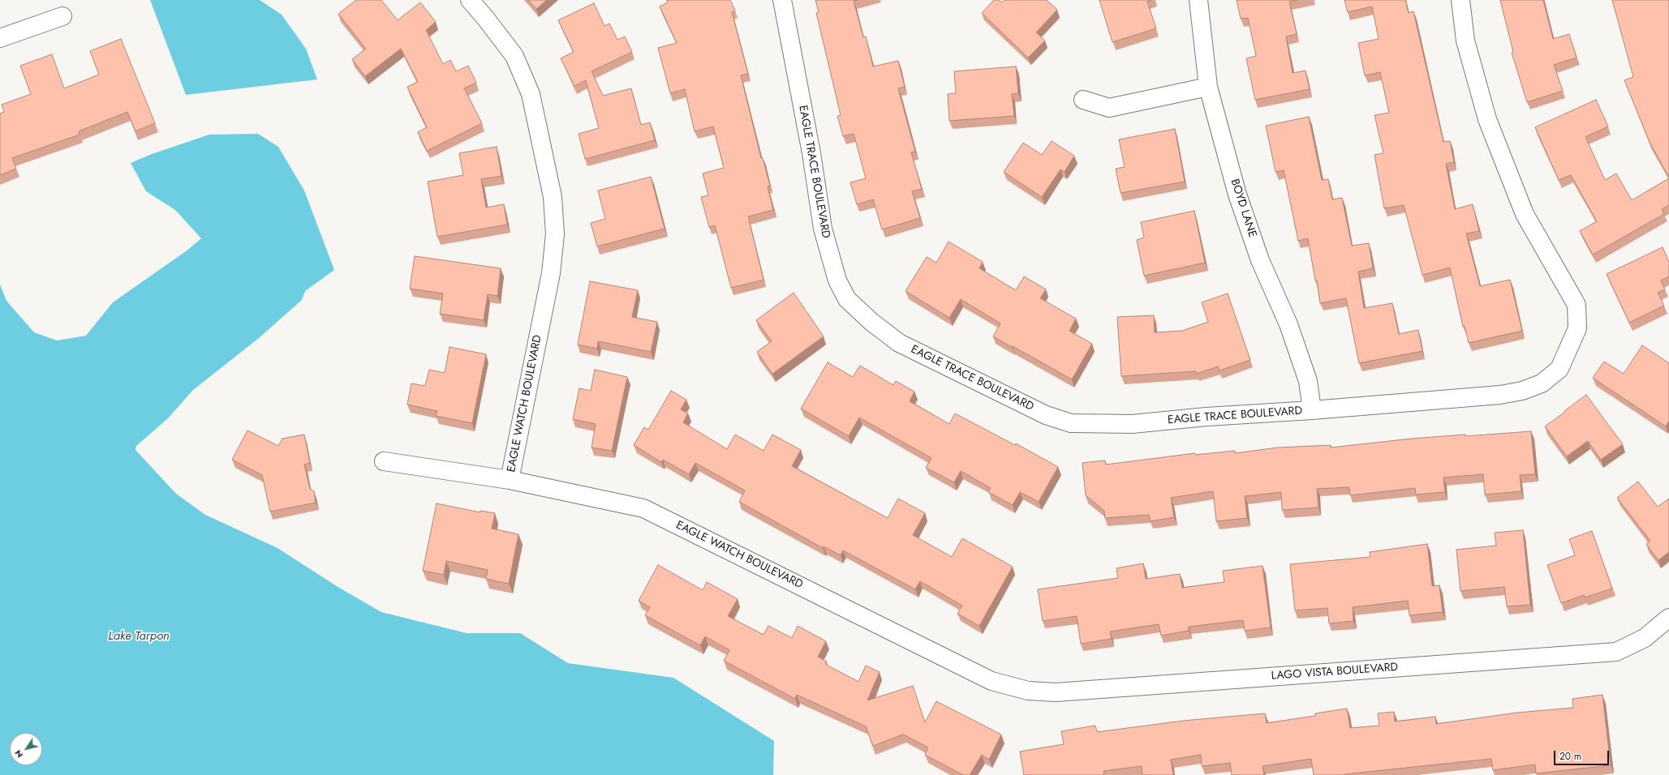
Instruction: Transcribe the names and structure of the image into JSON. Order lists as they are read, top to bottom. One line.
{"streets":{"street":["EAGLE TRACE BOULEVARD","BOYD LANE","EAGLE WATCH BOULEVARD","LAGO VISTA BOULEVARD"]},"crossings":[["EAGLE TRACE BOULEVARD","BOYD LANE"],["EAGLE WATCH BOULEVARD","LAGO VISTA BOULEVARD"]],"water":["Lake Tarpon"],"scale_bar":"20 m","north":"bottom left"}
